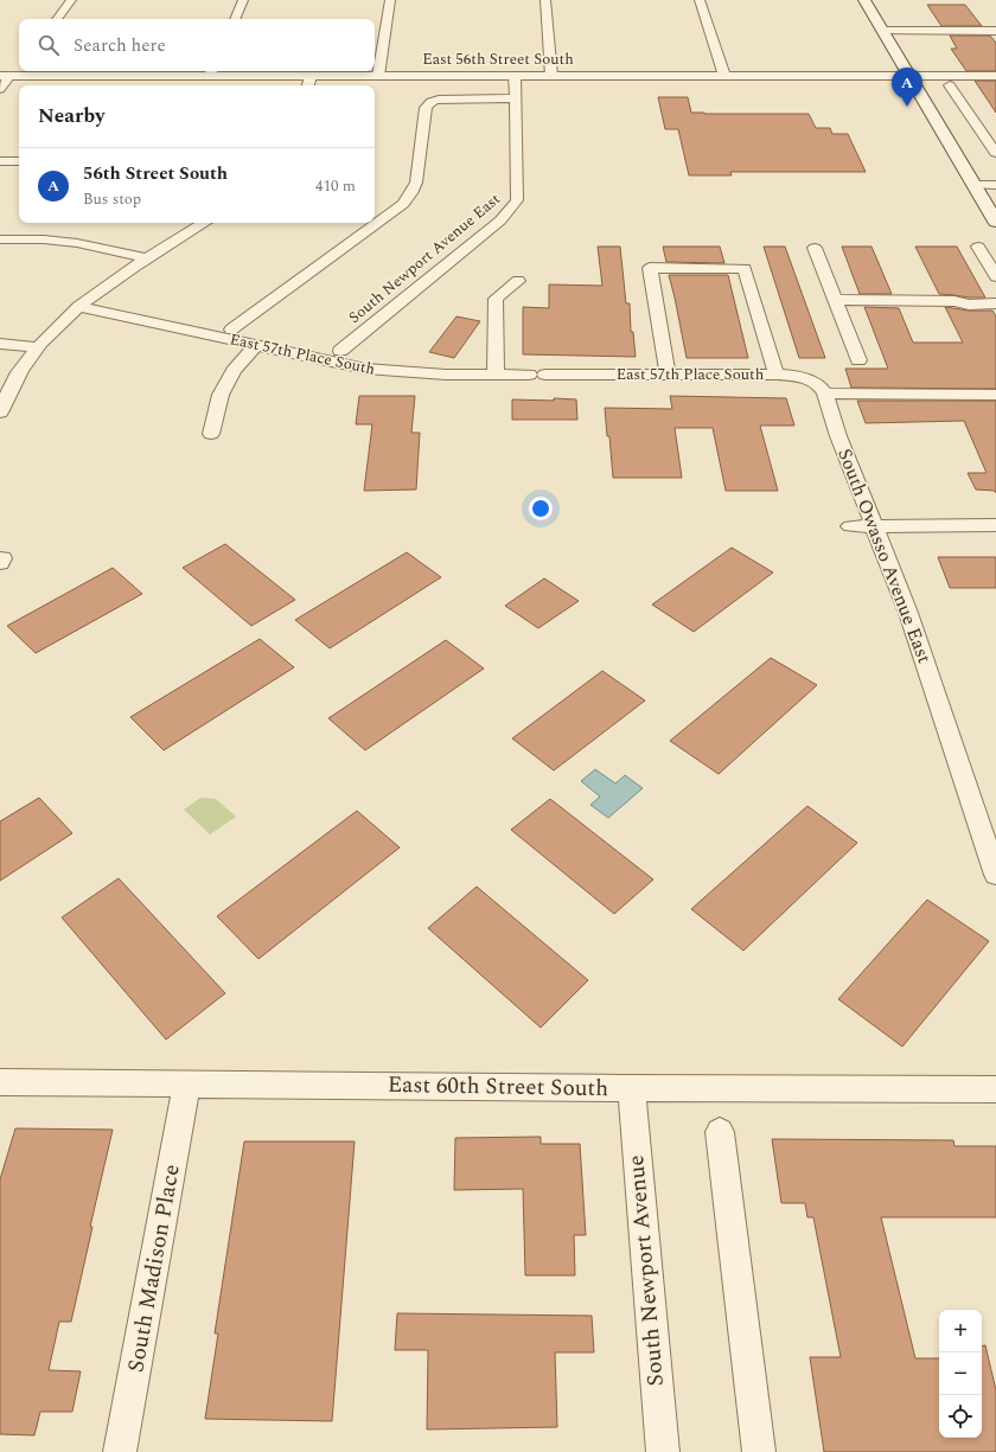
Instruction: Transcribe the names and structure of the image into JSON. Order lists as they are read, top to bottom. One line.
{"streets":{"street":["East 56th Street South","South Newport Avenue East","East 57th Place South","South Owasso Avenue East","East 60th Street South","South Madison Place","South Newport Avenue"]},"crossings":[["East 60th Street South","South Madison Place"],["East 60th Street South","South Newport Avenue"]],"page":{"search":"Search here","pins":"A","heading":"Nearby","list":[{"mark":"A","name":"56th Street South","note":"Bus stop","value":"410 m"}],"map_buttons":["+","−"]}}
